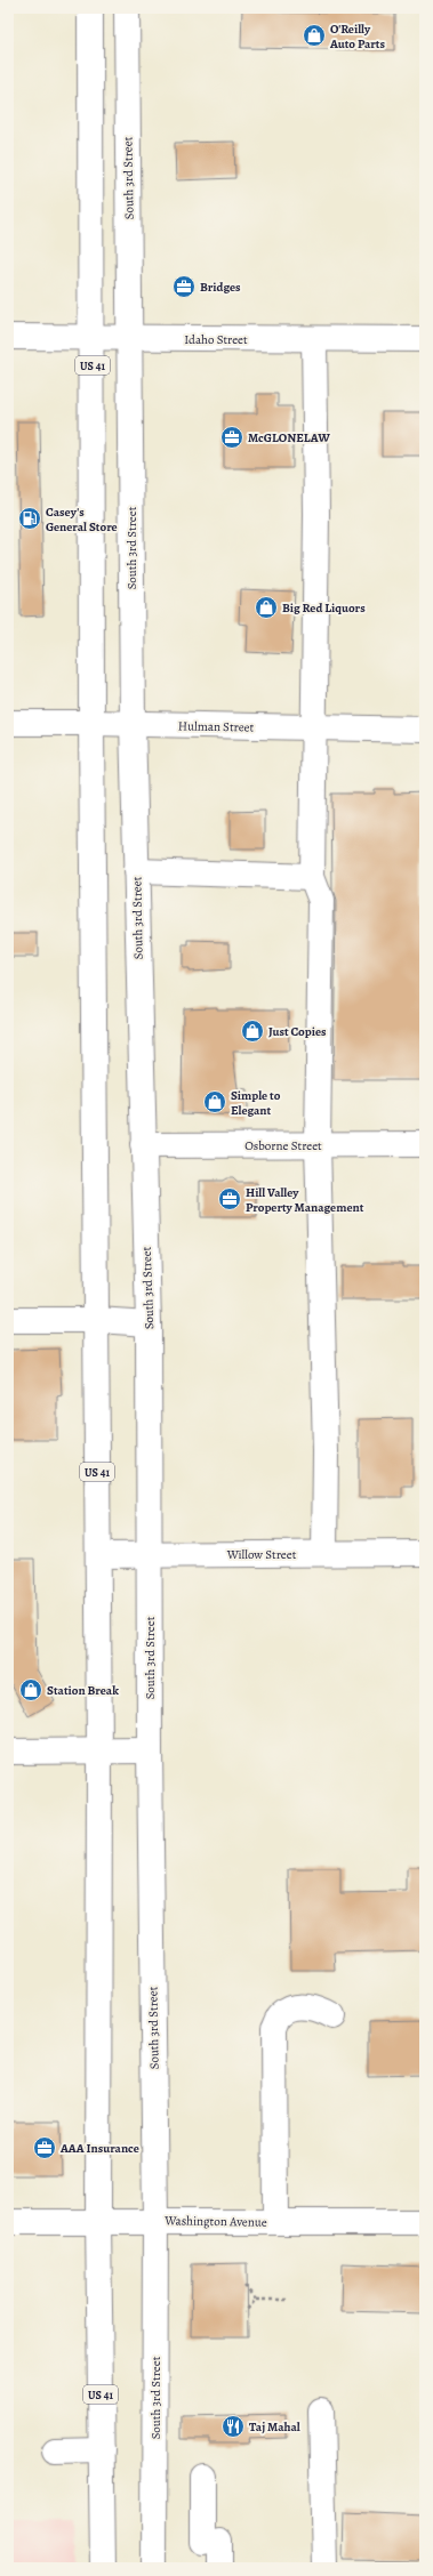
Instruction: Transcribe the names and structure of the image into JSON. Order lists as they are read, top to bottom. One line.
{"streets":{"main road":["South 3rd Street","Idaho Street","US 41","Hulman Street","Osborne Street","Willow Street","Washington Avenue"]},"crossings":[["South 3rd Street","Idaho Street"],["South 3rd Street","Hulman Street"],["South 3rd Street","Osborne Street"],["South 3rd Street","Willow Street"],["South 3rd Street","Washington Avenue"],["Idaho Street","US 41"],["US 41","Hulman Street"],["US 41","Willow Street"],["US 41","Washington Avenue"]],"places":{"shop":["O'Reilly Auto Parts","Big Red Liquors","Just Copies","Simple to Elegant","Station Break"],"office":["Bridges","McGLONELAW","Hill Valley Property Management","AAA Insurance"],"fuel station":["Casey's General Store"],"restaurant":["Taj Mahal"]}}
